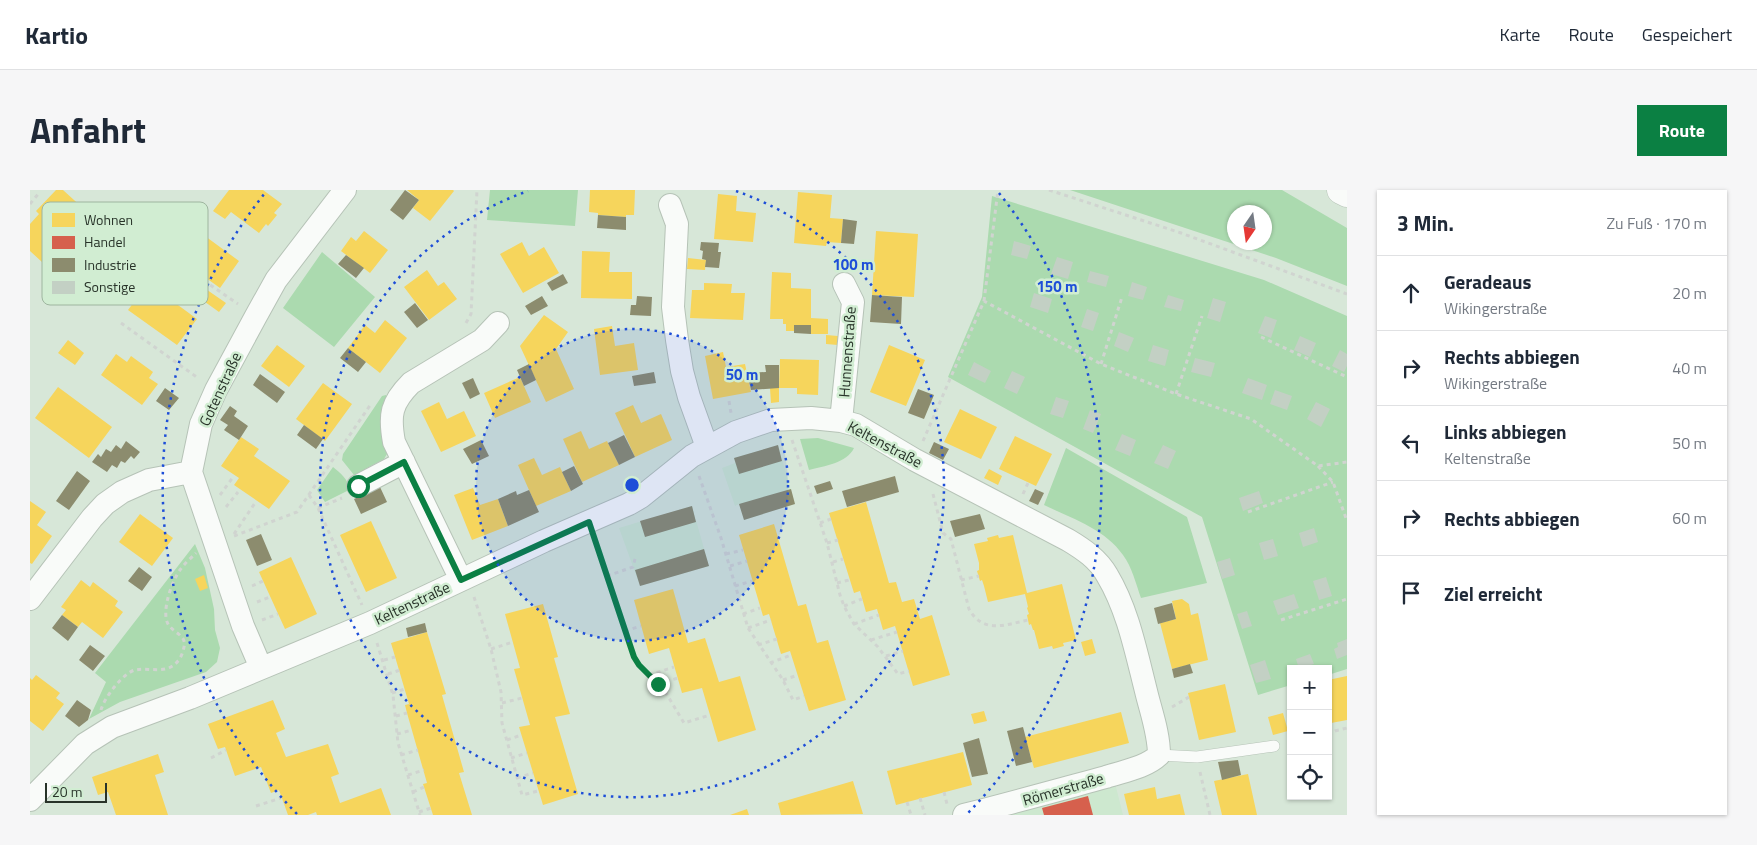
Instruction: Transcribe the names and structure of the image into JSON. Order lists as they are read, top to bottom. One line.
{"streets":{"street":["Hunnenstraße","Gotenstraße","Keltenstraße","Römerstraße"]},"crossings":[["Hunnenstraße","Keltenstraße"],["Keltenstraße","Römerstraße"]],"legend":["Wohnen","Handel","Industrie","Sonstige"],"scale_bar":"20 m","north":"bottom","page":{"header":"Kartio","nav":["Karte","Route","Gespeichert"],"title":"Anfahrt","buttons":"Route","heading":["3 Min.","Zu Fuß · 170 m"],"list":[["Geradeaus","Wikingerstraße","20 m"],["Rechts abbiegen","Wikingerstraße","40 m"],["Links abbiegen","Keltenstraße","50 m"],["Rechts abbiegen","60 m"],"Ziel erreicht"],"map_buttons":["+","−"],"scale":"20 m"},"rings":["100 m","150 m","50 m"]}
